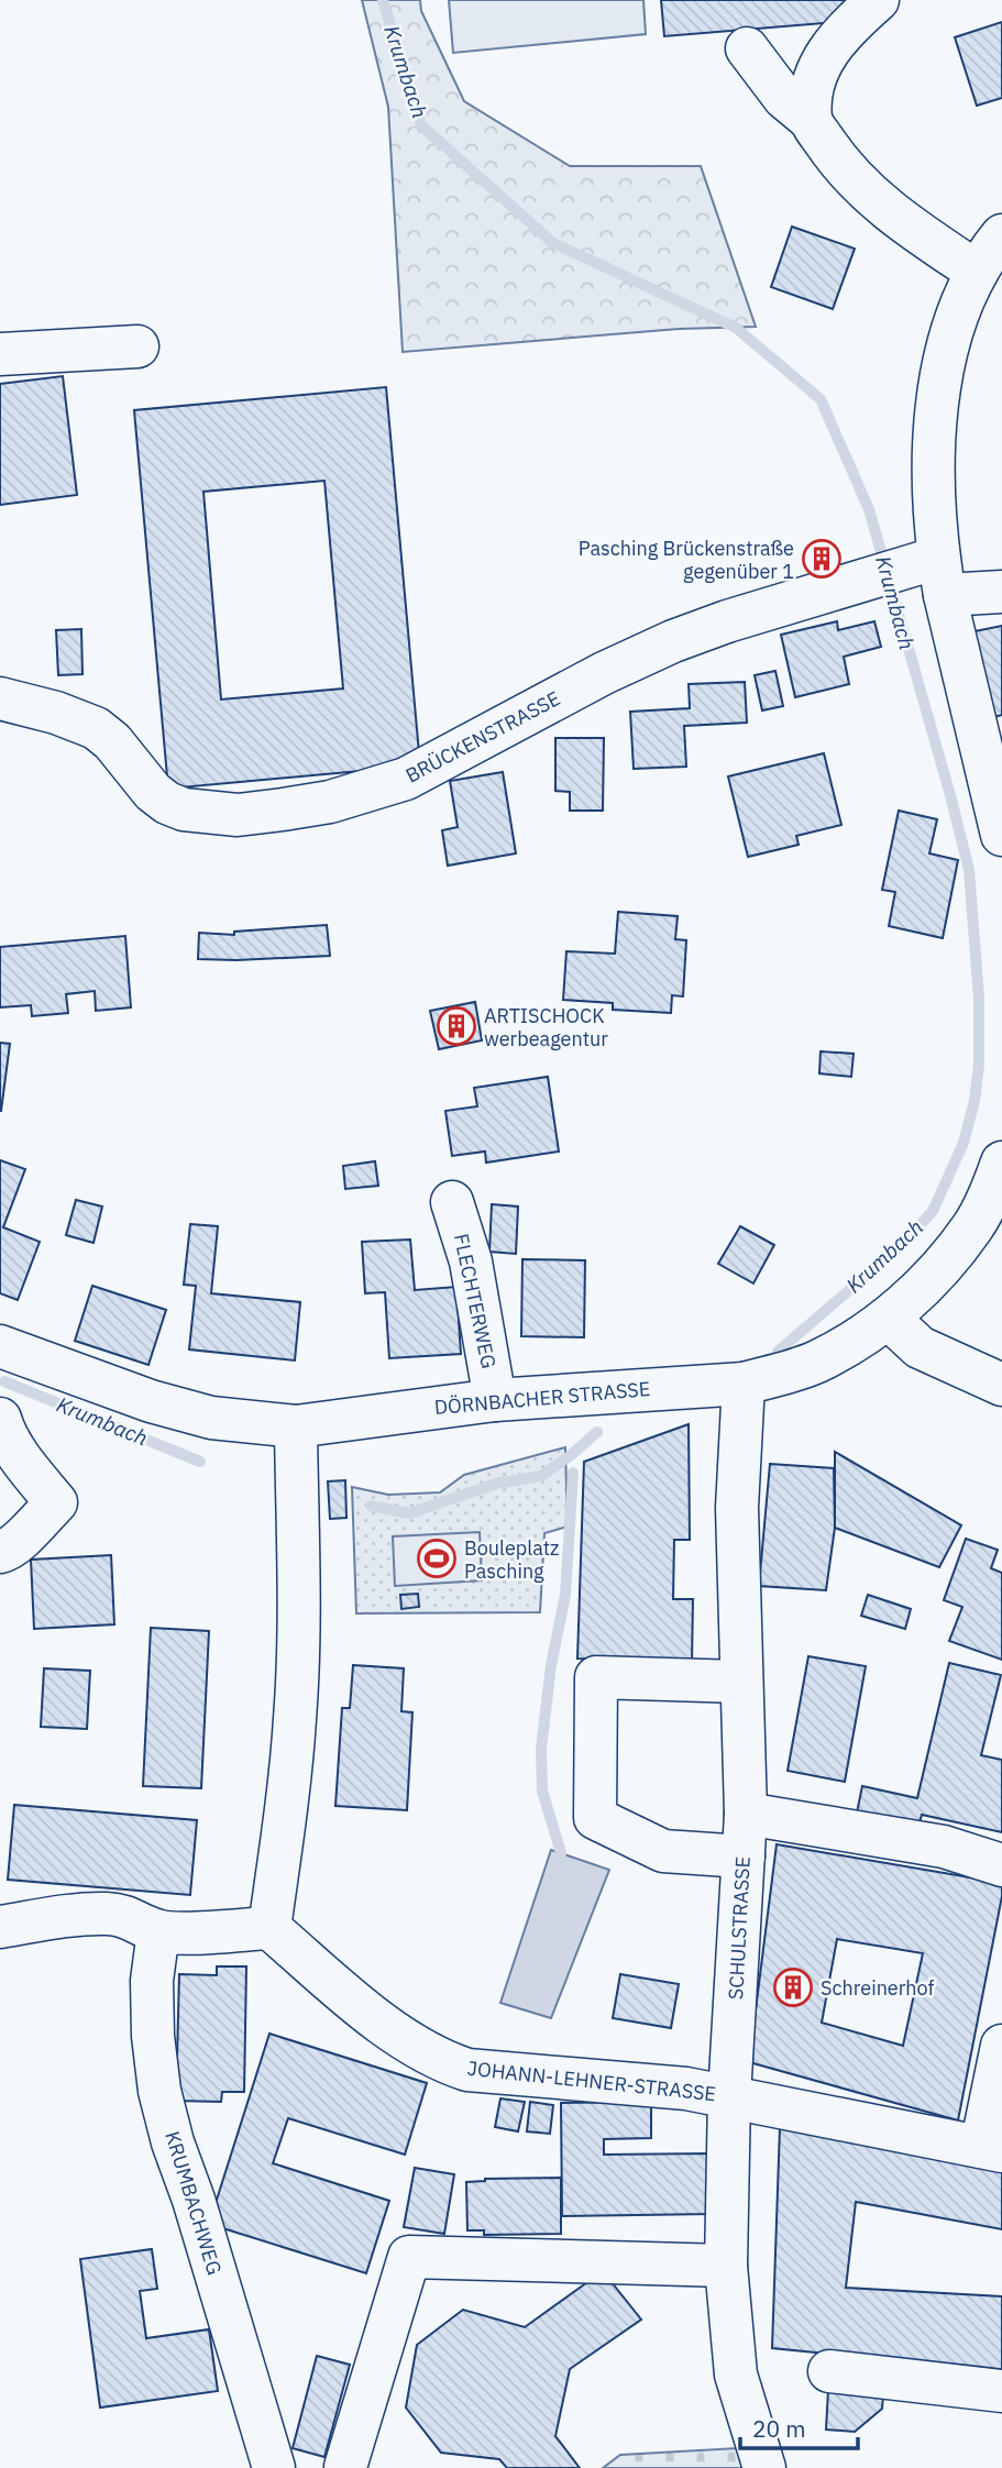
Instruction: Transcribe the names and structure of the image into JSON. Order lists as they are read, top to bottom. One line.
{"streets":{"street":["BRÜCKENSTRASSE","FLECHTERWEG","DÖRNBACHER STRASSE","SCHULSTRASSE","JOHANN-LEHNER-STRASSE","KRUMBACHWEG"]},"crossings":[["FLECHTERWEG","DÖRNBACHER STRASSE"],["DÖRNBACHER STRASSE","SCHULSTRASSE"],["SCHULSTRASSE","JOHANN-LEHNER-STRASSE"]],"water":["Krumbach"],"places":{"building":["Pasching Brückenstraße gegenüber 1","ARTISCHOCK werbeagentur","Schreinerhof"],"sports":["Bouleplatz Pasching"]},"scale_bar":"20 m"}
